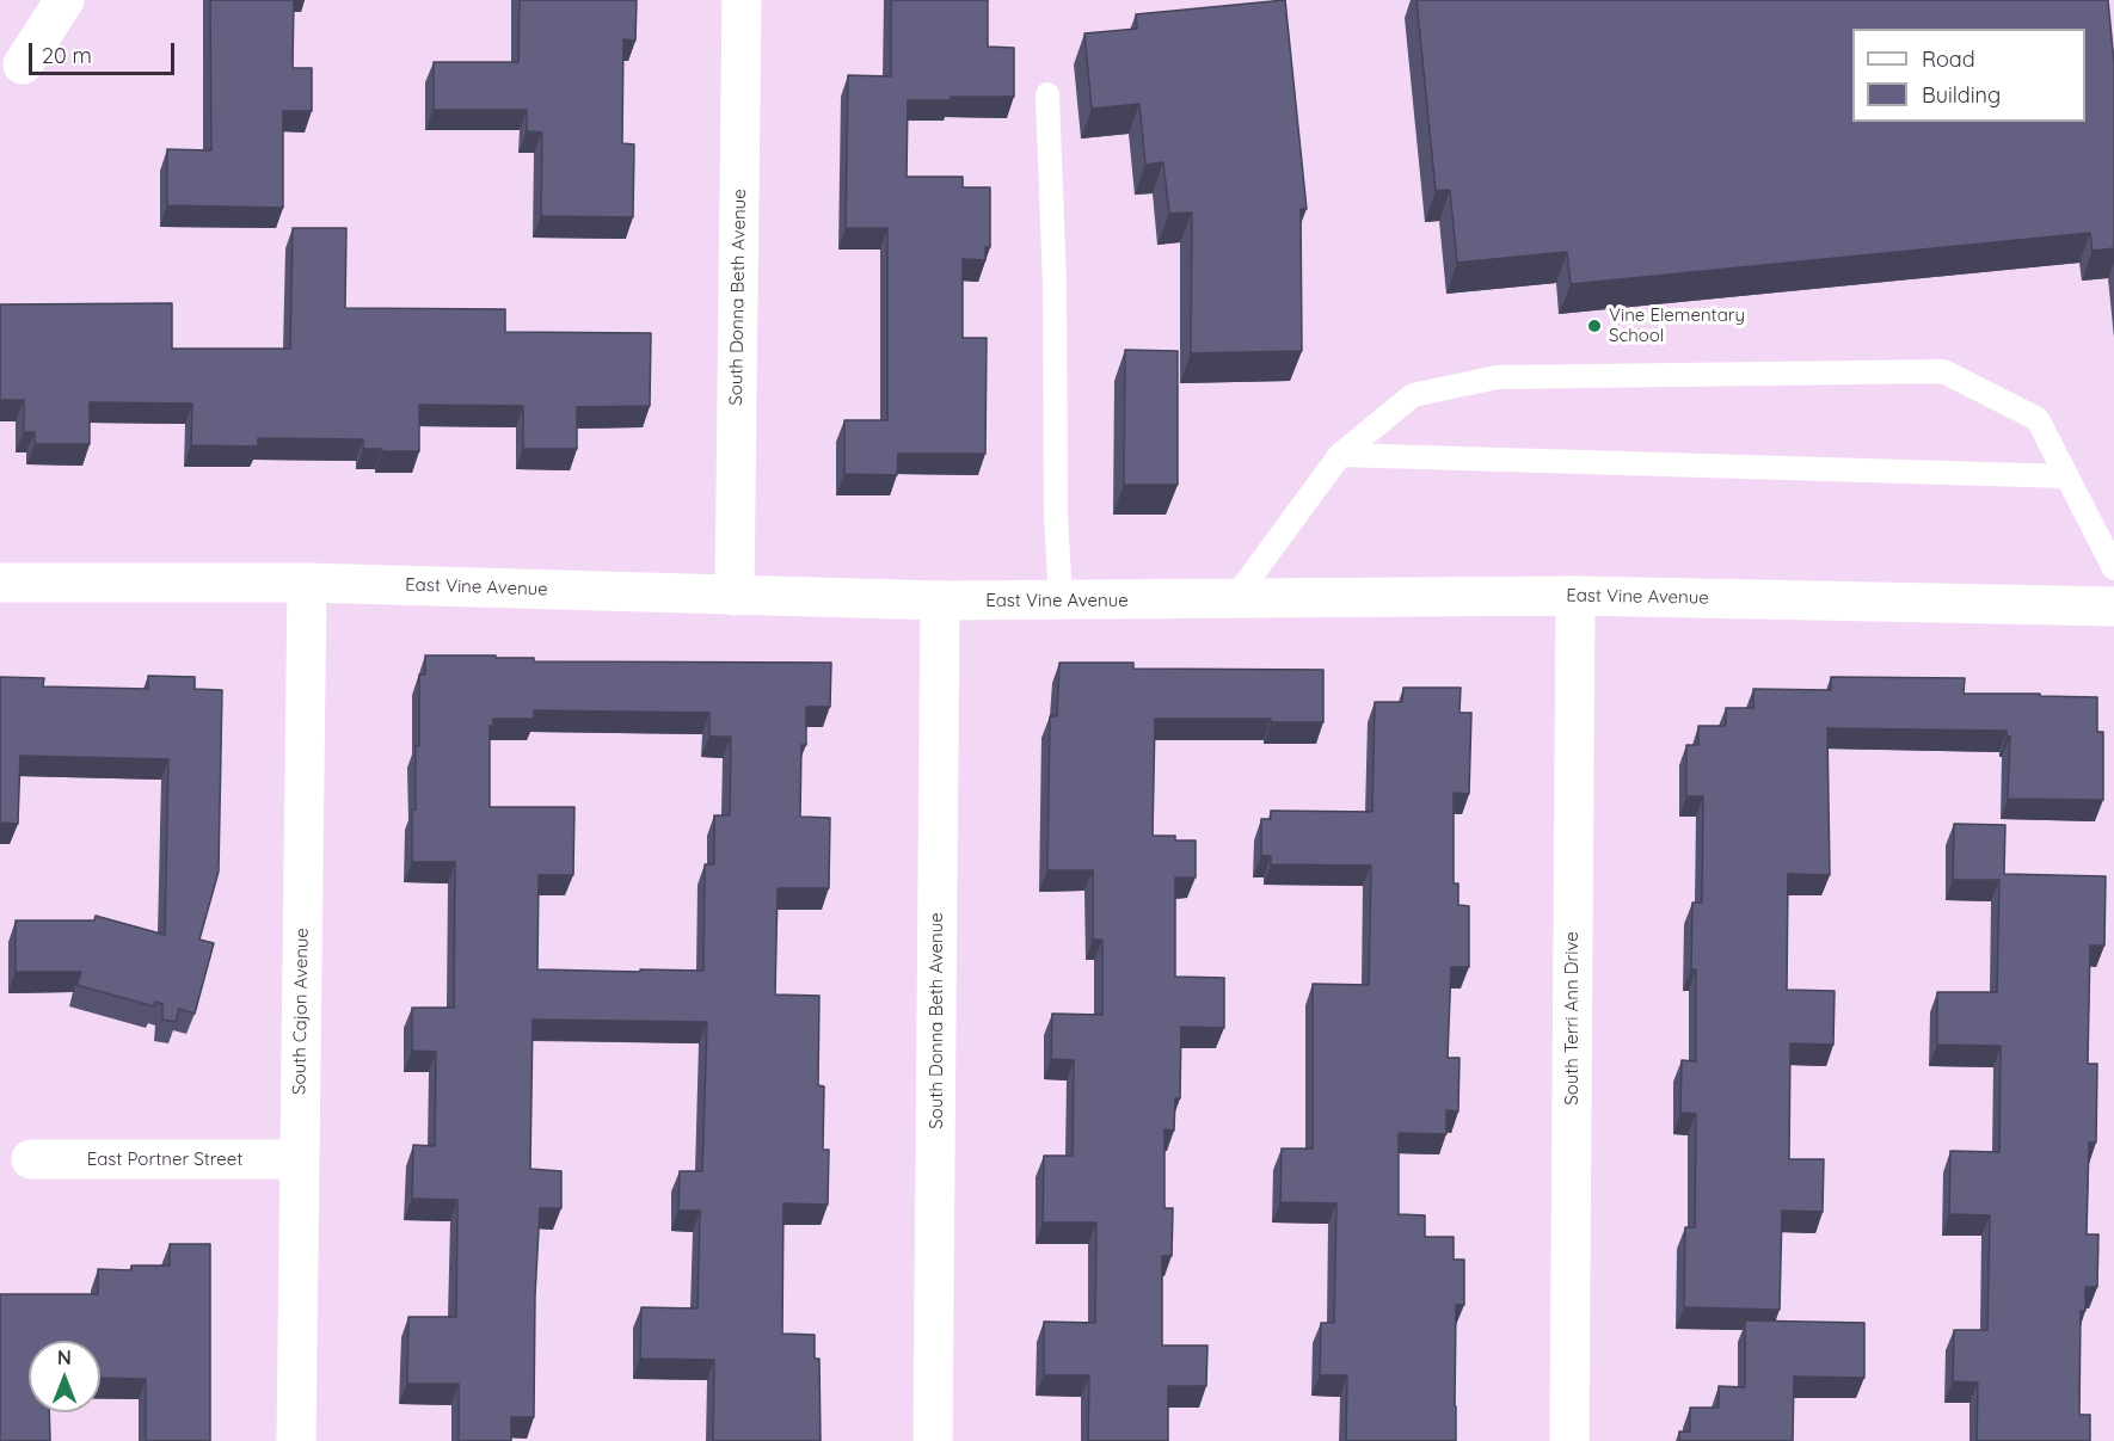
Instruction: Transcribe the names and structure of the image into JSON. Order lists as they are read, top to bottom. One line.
{"streets":{"street":["South Donna Beth Avenue","East Vine Avenue","South Cajon Avenue","South Terri Ann Drive","East Portner Street"]},"crossings":[["South Donna Beth Avenue","East Vine Avenue"],["East Vine Avenue","South Cajon Avenue"],["East Vine Avenue","South Terri Ann Drive"],["South Cajon Avenue","East Portner Street"]],"places":["Vine Elementary School"],"legend":["Road","Building"],"scale_bar":"20 m","north":"top"}
